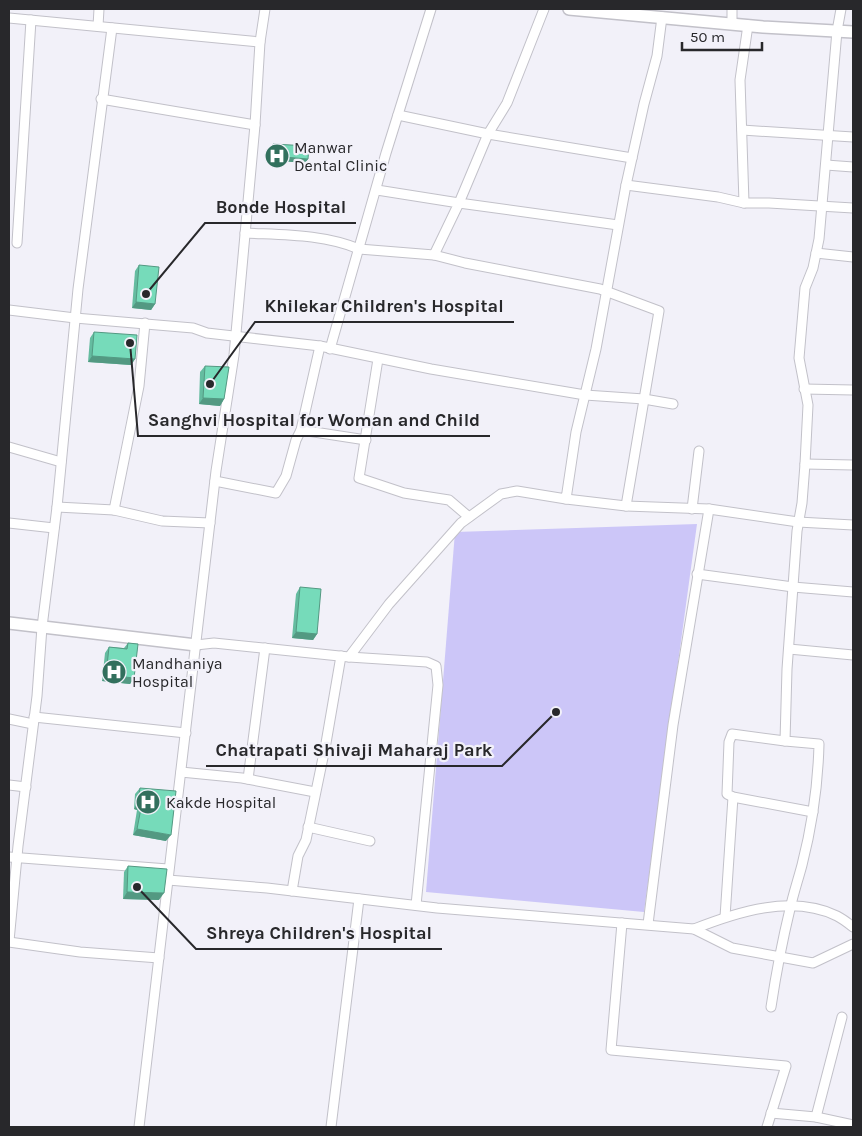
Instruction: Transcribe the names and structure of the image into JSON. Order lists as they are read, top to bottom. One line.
{"places":{"hospital":["Manwar Dental Clinic","Mandhaniya Hospital","Kakde Hospital"],"other":["Bonde Hospital","Sanghvi Hospital for Woman and Child","Khilekar Children's Hospital","Chatrapati Shivaji Maharaj Park","Shreya Children's Hospital"]},"scale_bar":"50 m"}
